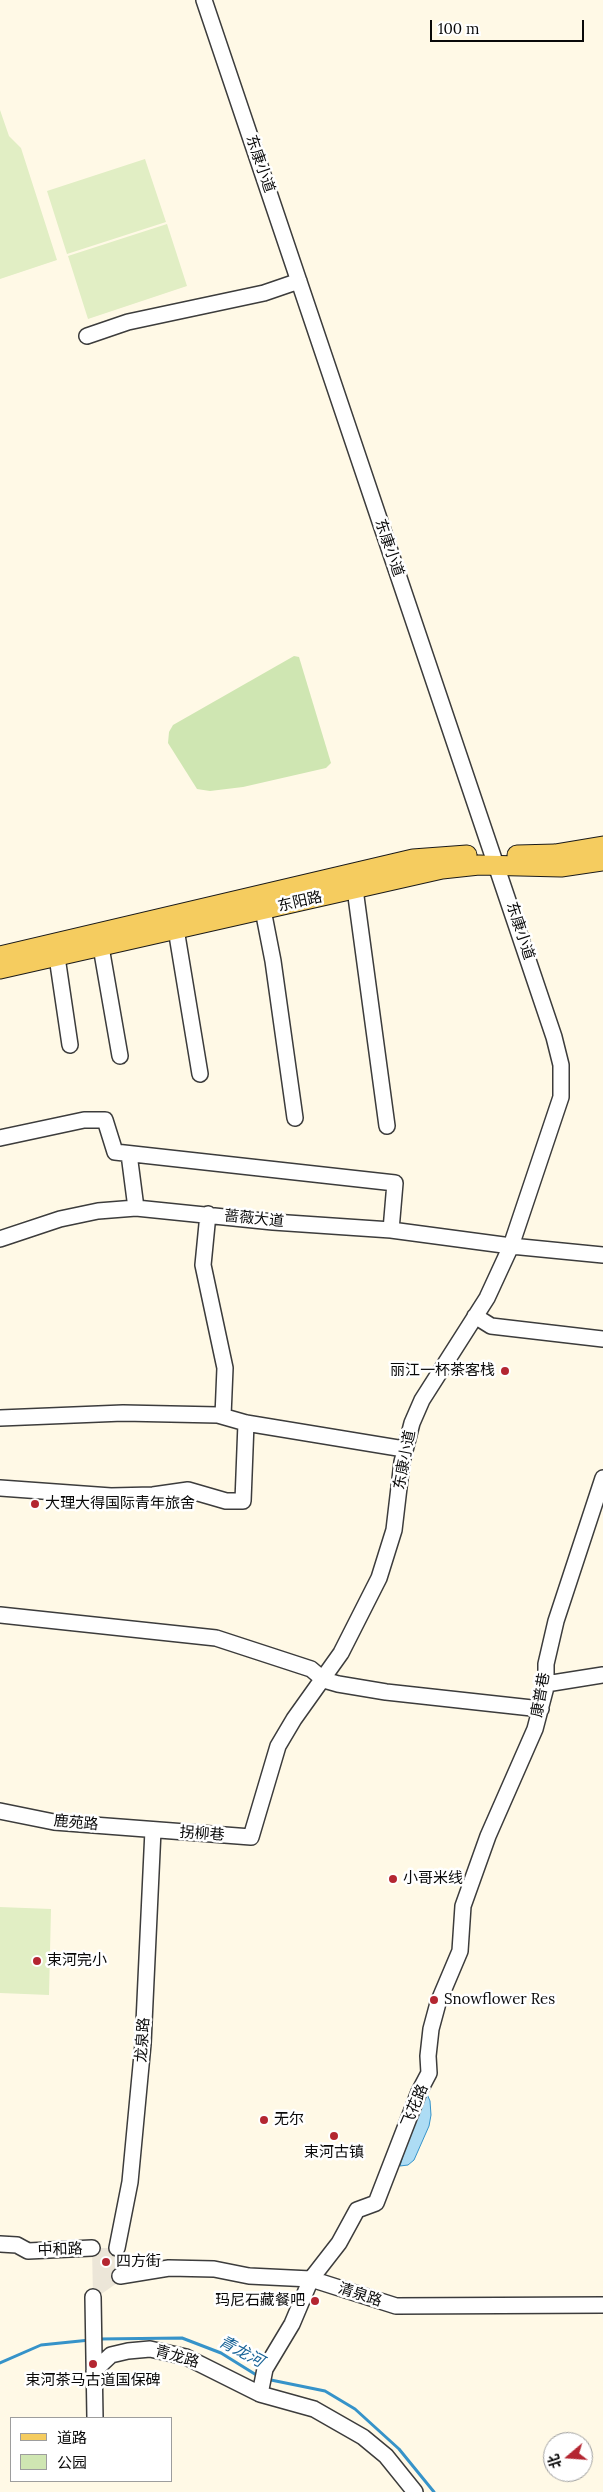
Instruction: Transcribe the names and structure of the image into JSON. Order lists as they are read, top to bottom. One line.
{"streets":{"main road":["东阳路"],"street":["东康小道","蔷薇大道","康普巷","鹿苑路","拐柳巷","龙泉路","飞花路","中和路","清泉路","青龙路"]},"crossings":[["东康小道","东阳路"],["东康小道","蔷薇大道"],["东康小道","拐柳巷"],["康普巷","飞花路"],["鹿苑路","拐柳巷"],["鹿苑路","龙泉路"],["拐柳巷","龙泉路"],["飞花路","清泉路"],["飞花路","青龙路"]],"water":["青龙河"],"places":["丽江一杯茶客栈","大理大得国际青年旅舍","小哥米线","束河完小","Snowflower Res","无尔","束河古镇","四方街","玛尼石藏餐吧","束河茶马古道国保碑"],"legend":["道路","公园"],"scale_bar":"100 m","north":"left"}
